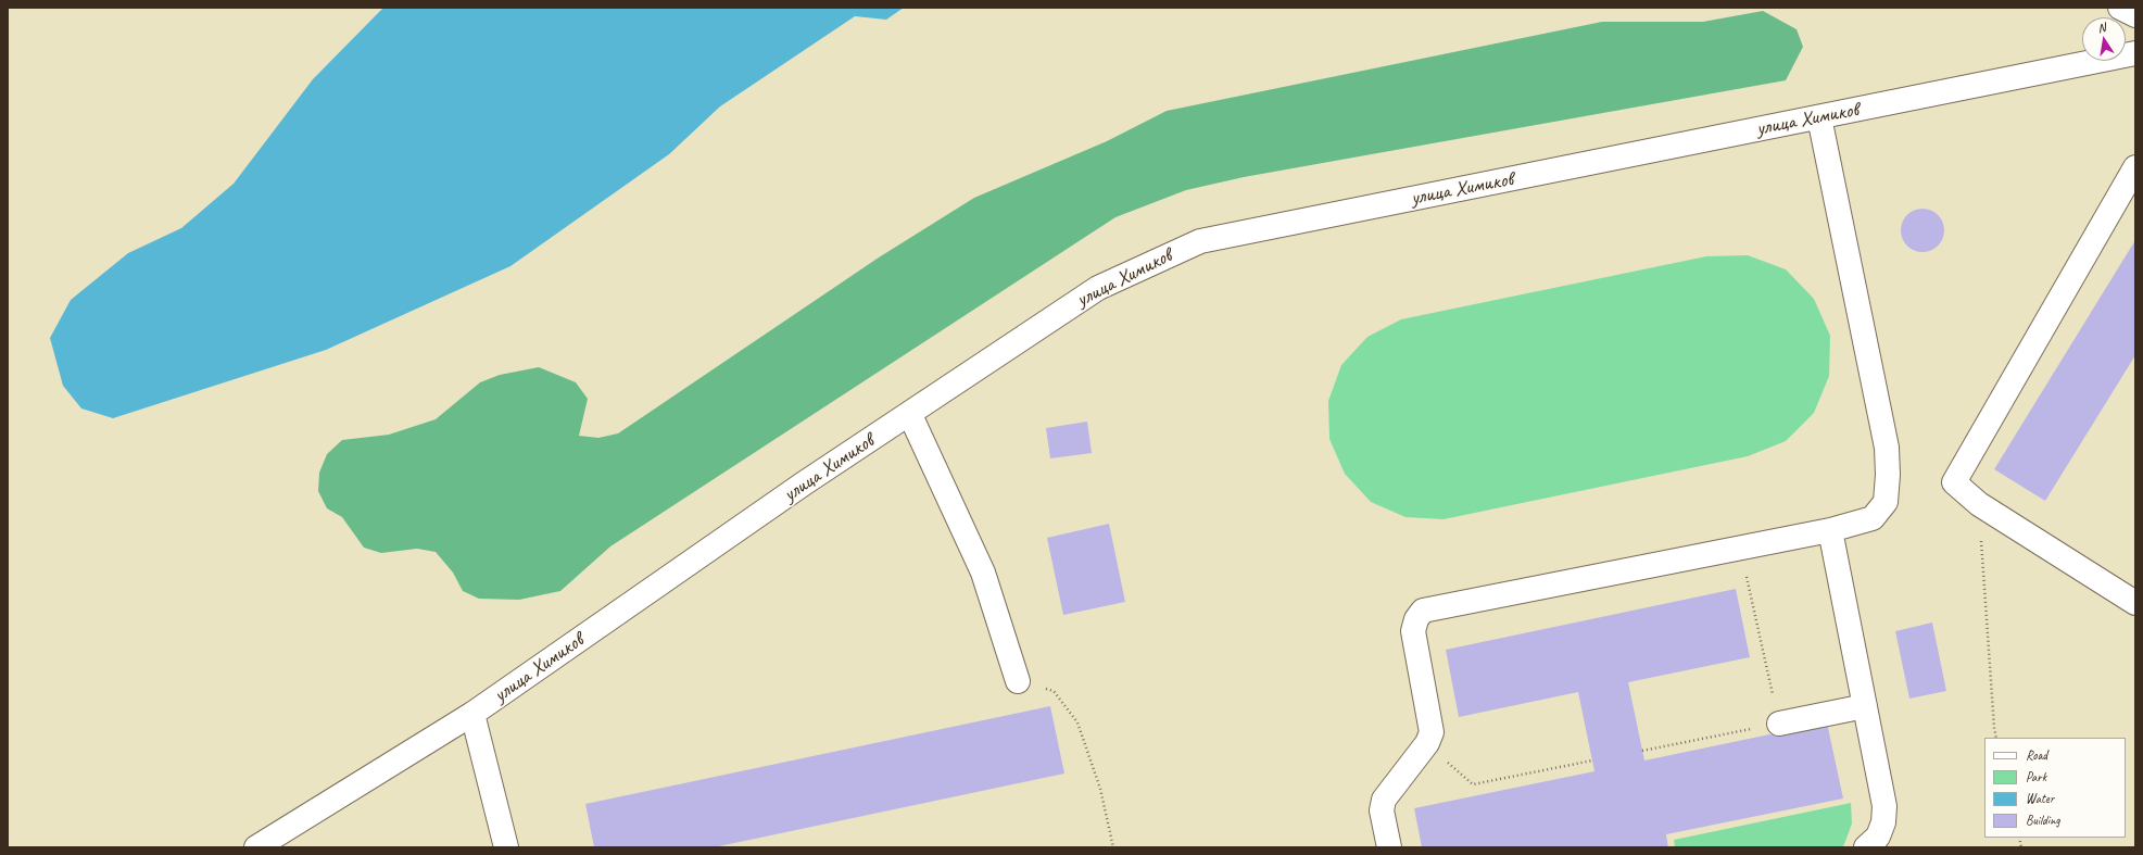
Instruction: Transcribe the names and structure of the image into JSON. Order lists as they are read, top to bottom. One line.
{"streets":{"street":["улица Химиков"]},"legend":["Road","Park","Water","Building"],"north":"top"}
